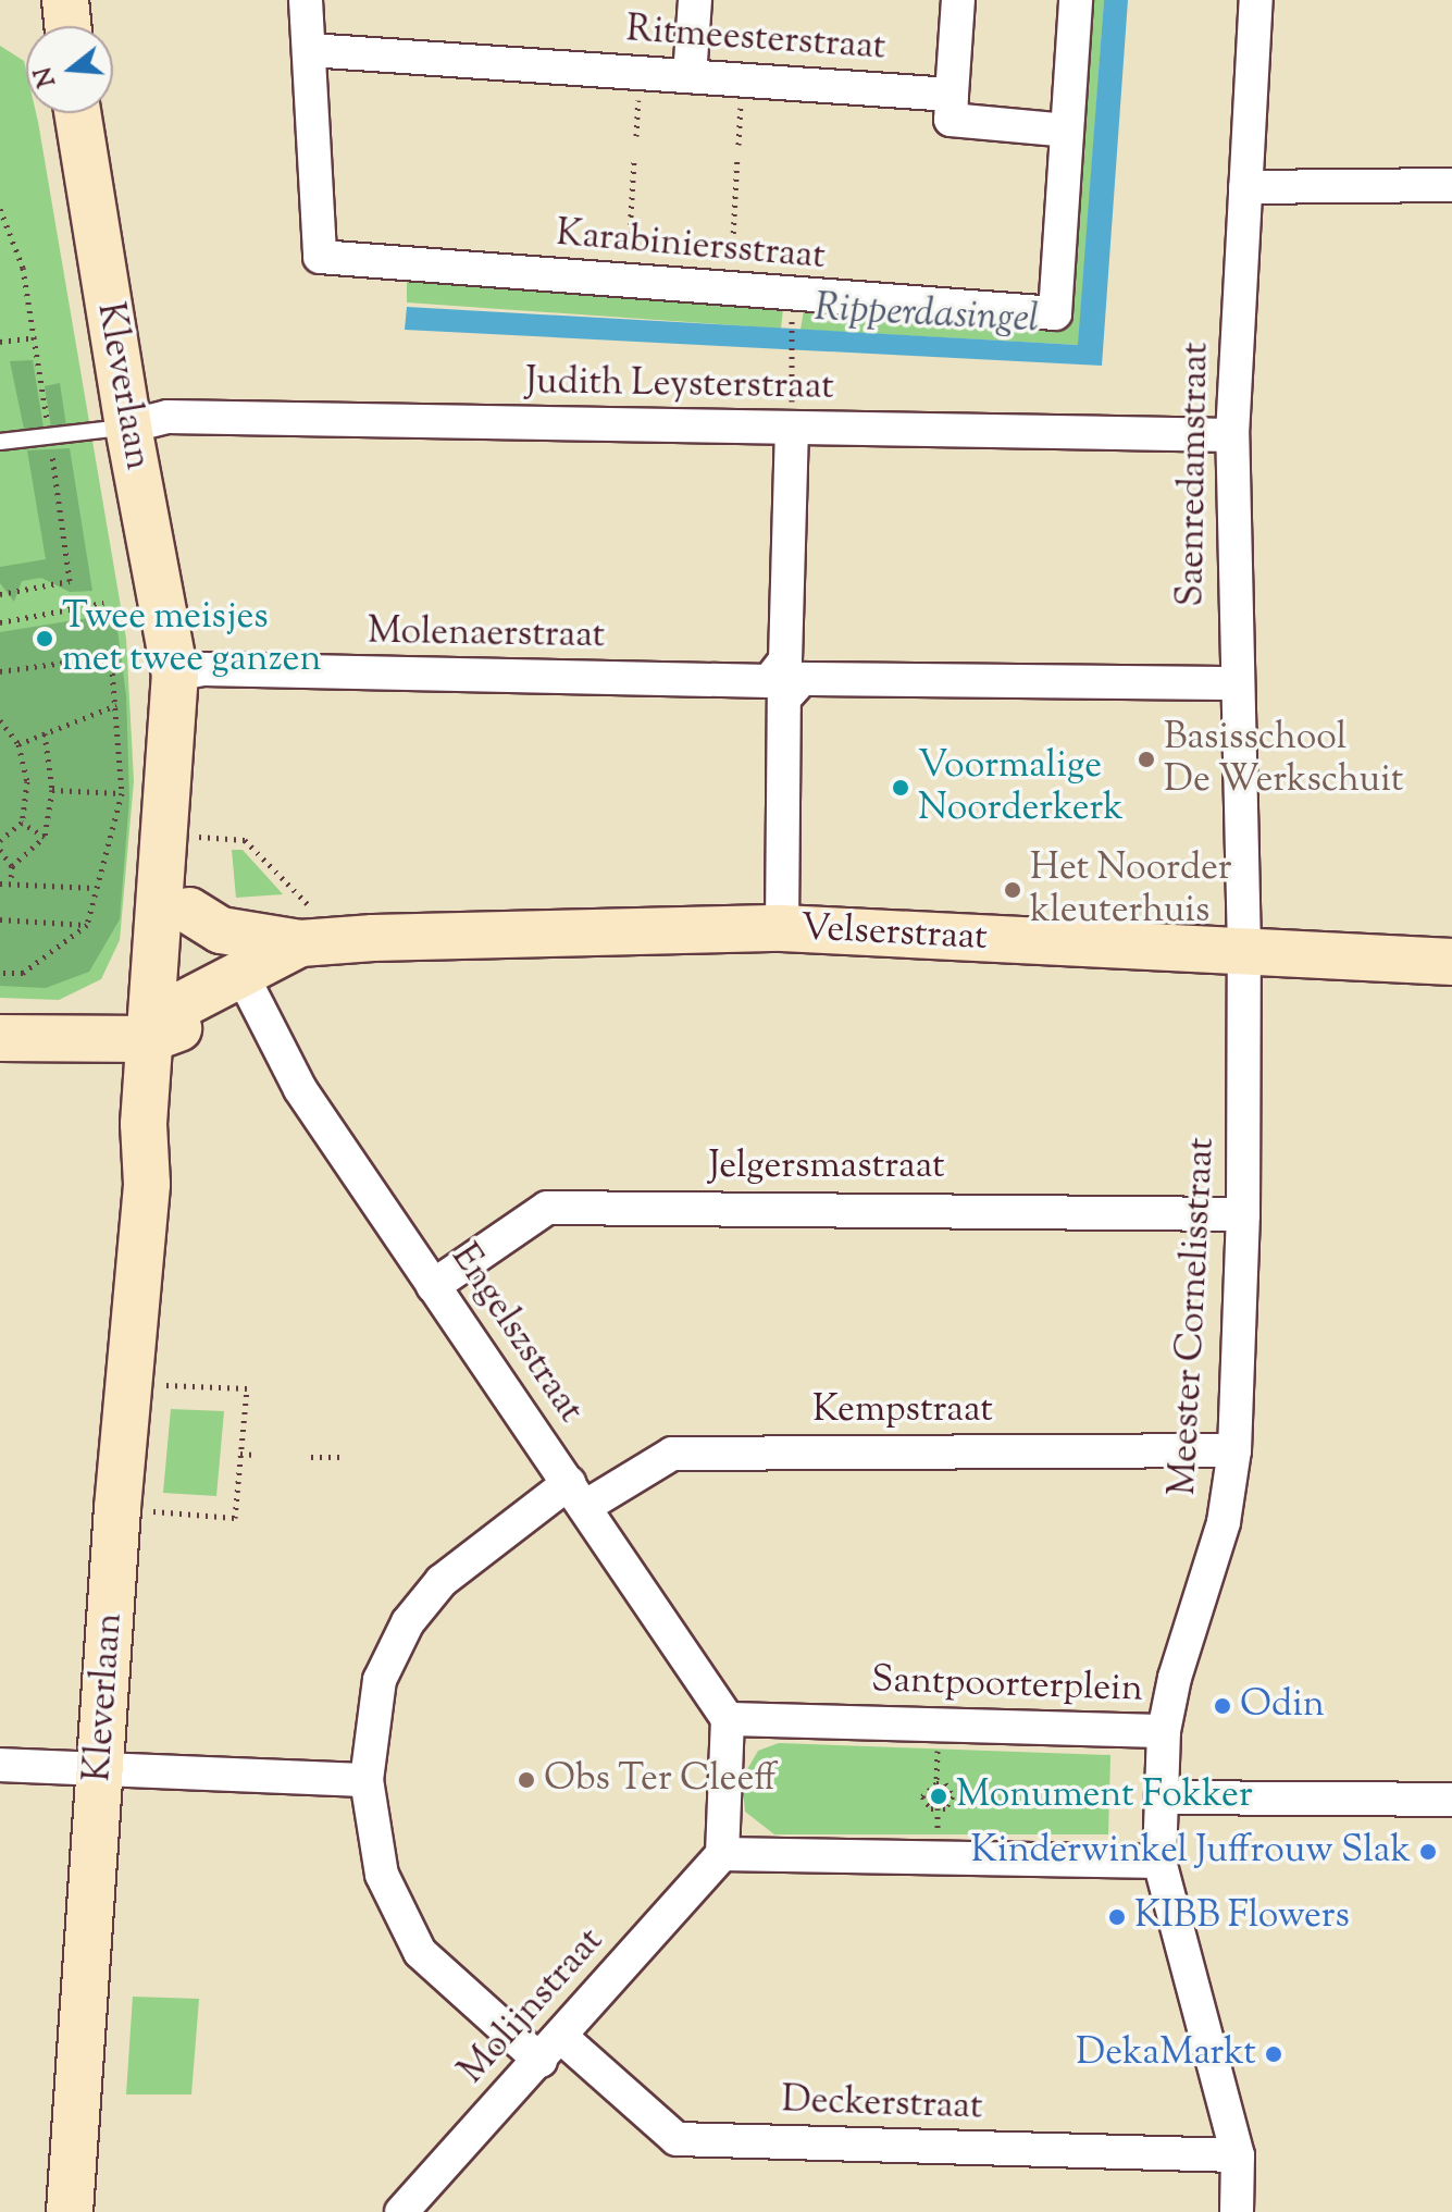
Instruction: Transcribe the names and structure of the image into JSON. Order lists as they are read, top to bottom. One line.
{"streets":{"main road":["Kleverlaan","Velserstraat"],"street":["Ritmeesterstraat","Karabiniersstraat","Judith Leysterstraat","Saenredamstraat","Molenaerstraat","Jelgersmastraat","Meester Cornelisstraat","Engelszstraat","Kempstraat","Santpoorterplein","Molijnstraat","Deckerstraat"]},"crossings":[["Ritmeesterstraat","Karabiniersstraat"],["Judith Leysterstraat","Kleverlaan"],["Judith Leysterstraat","Saenredamstraat"],["Kleverlaan","Molenaerstraat"],["Kleverlaan","Velserstraat"],["Saenredamstraat","Molenaerstraat"],["Saenredamstraat","Velserstraat"],["Saenredamstraat","Meester Cornelisstraat"],["Velserstraat","Meester Cornelisstraat"],["Velserstraat","Engelszstraat"],["Jelgersmastraat","Meester Cornelisstraat"],["Jelgersmastraat","Engelszstraat"],["Meester Cornelisstraat","Kempstraat"],["Meester Cornelisstraat","Santpoorterplein"],["Engelszstraat","Kempstraat"],["Engelszstraat","Santpoorterplein"],["Kempstraat","Deckerstraat"],["Molijnstraat","Deckerstraat"]],"water":["Ripperdasingel"],"places":["Twee meisjes met twee ganzen","Basisschool De Werkschuit","Voormalige Noorderkerk","Het Noorder kleuterhuis","Odin","Obs Ter Cleeff","Monument Fokker","Kinderwinkel Juffrouw Slak","KIBB Flowers","DekaMarkt"],"north":"left"}
